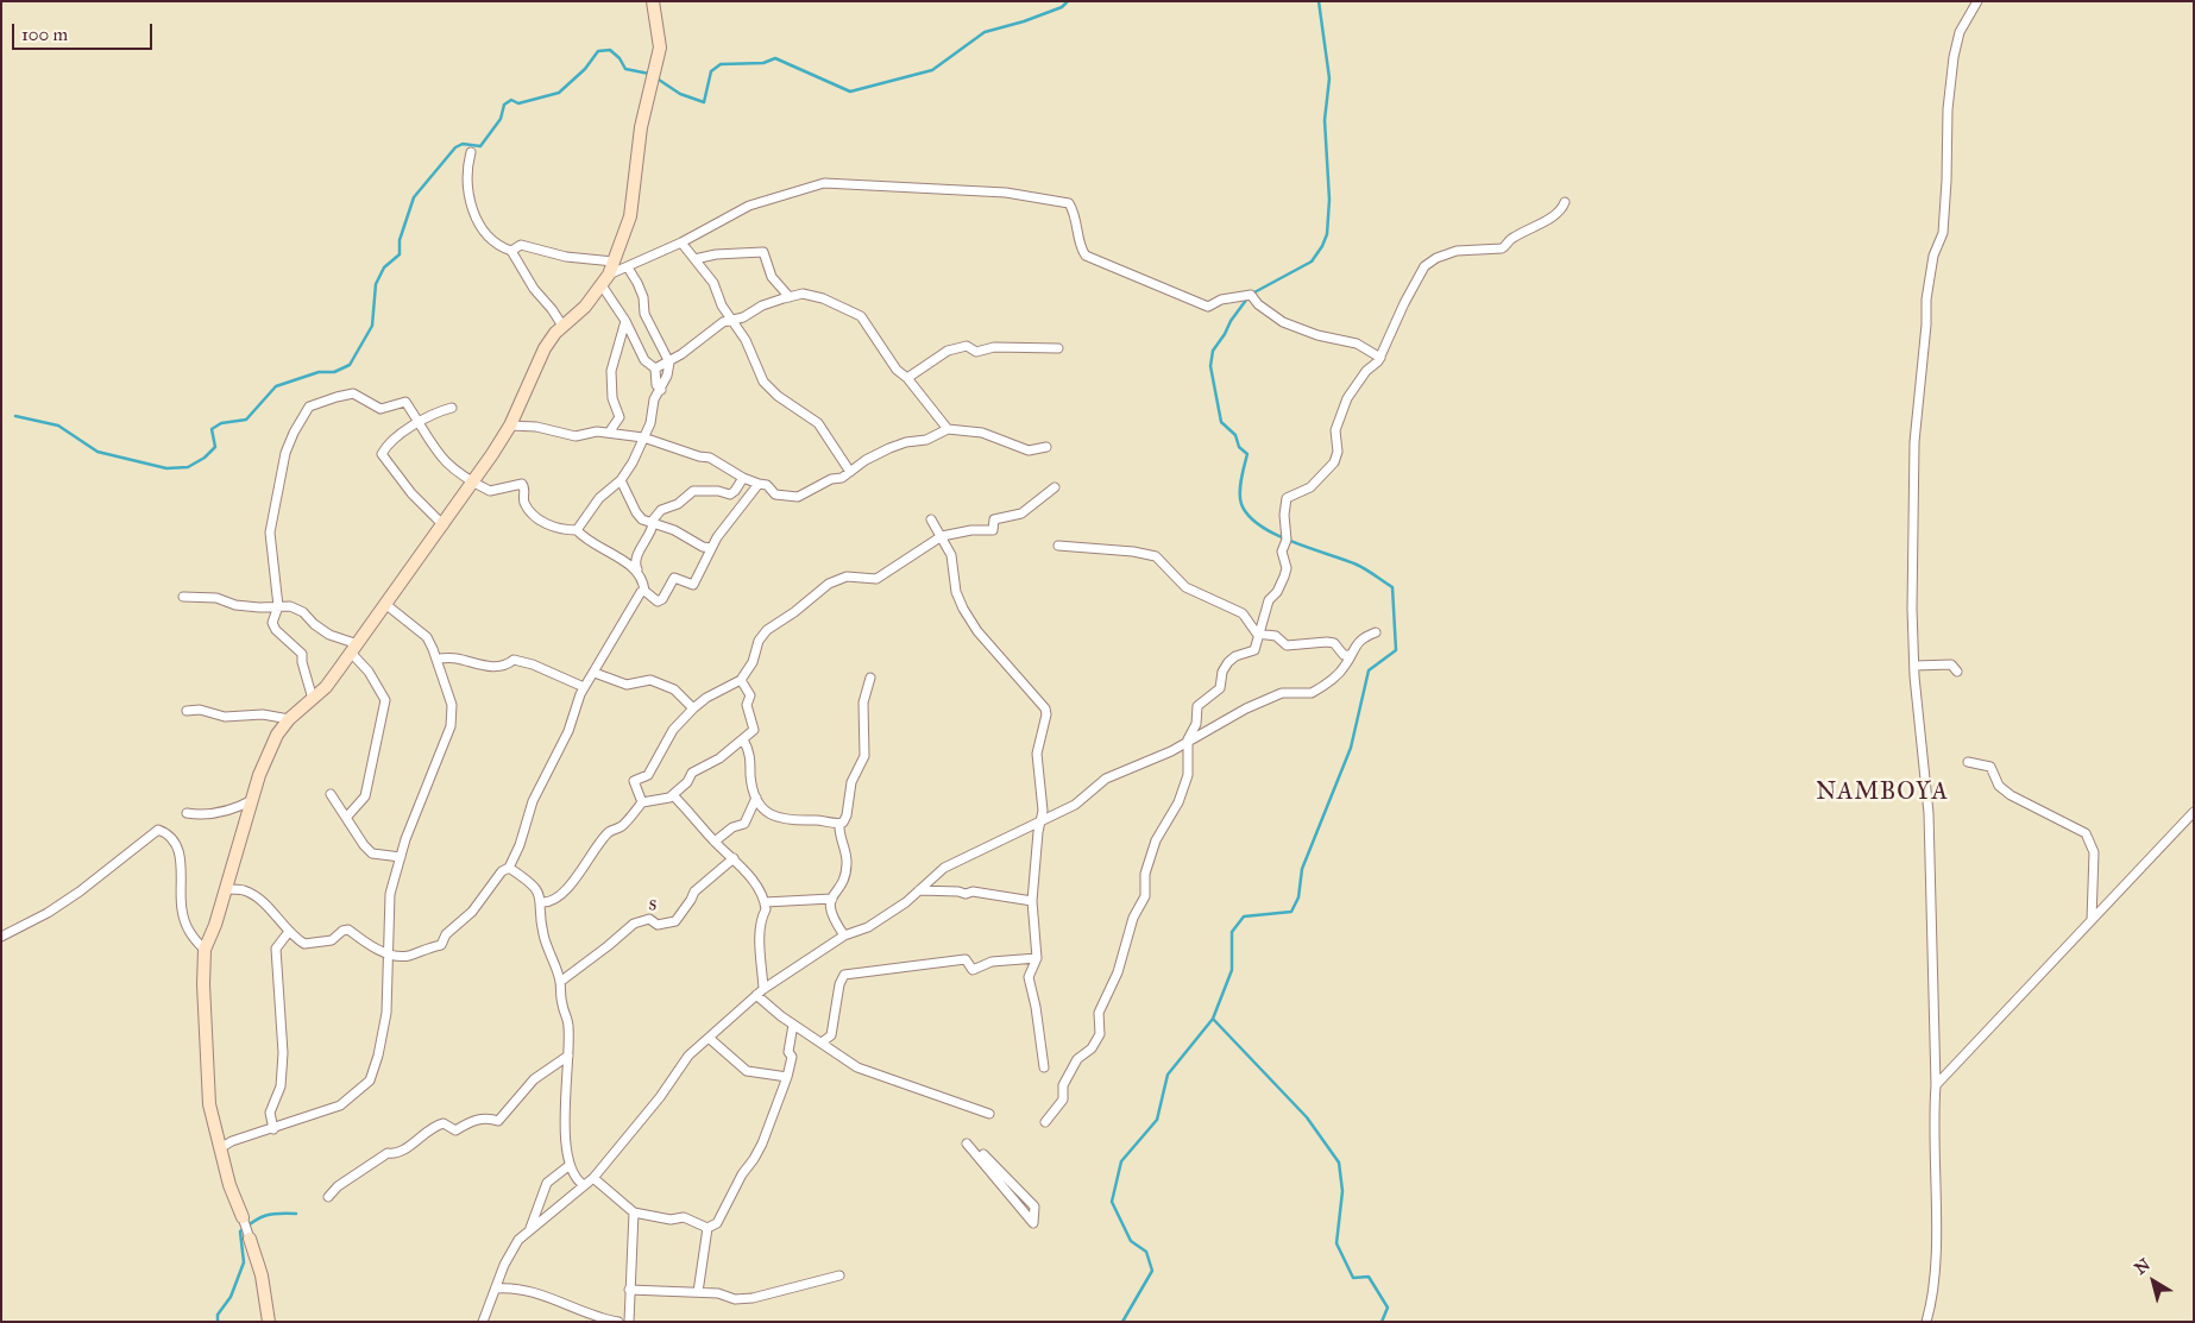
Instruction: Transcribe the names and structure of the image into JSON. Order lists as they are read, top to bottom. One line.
{"streets":{"street":["s"]},"districts":["NAMBOYA"],"scale_bar":"100 m","north":"top left"}
